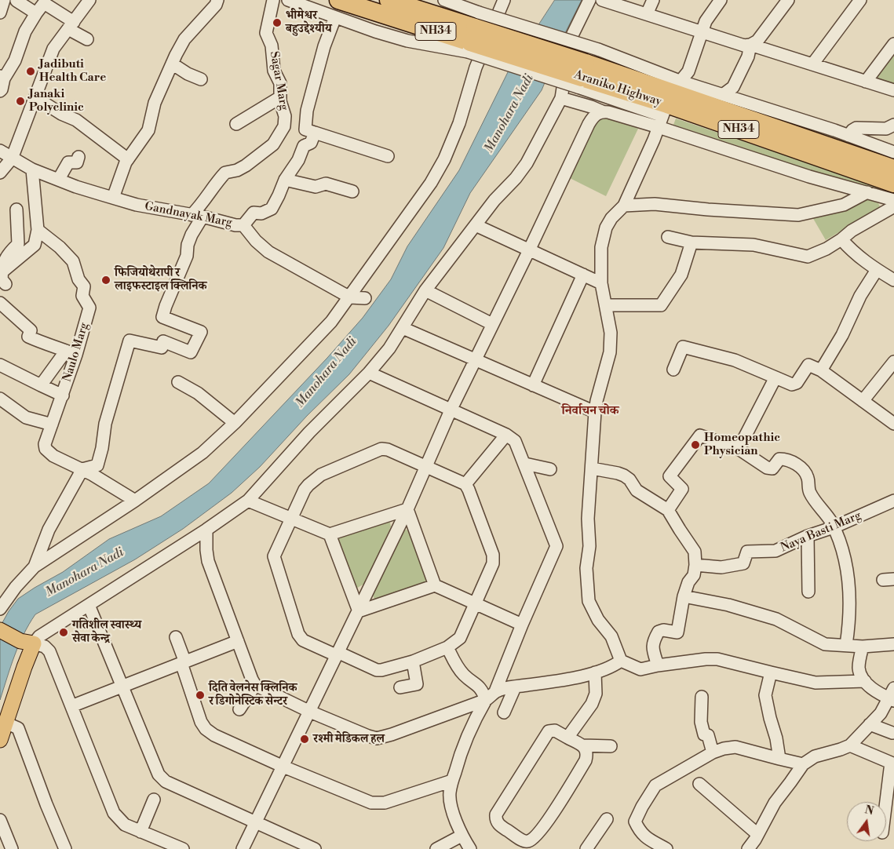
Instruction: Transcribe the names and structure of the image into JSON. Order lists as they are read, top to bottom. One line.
{"streets":{"highway":["NH34","Araniko Highway"],"street":["Sagar Marg","Gandnayak Marg","Naulo Marg","Naya Basti Marg"]},"crossings":[["Sagar Marg","Gandnayak Marg"],["Sagar Marg","Naulo Marg"]],"districts":["निर्वाचन चोक"],"water":["Manohara Nadi"],"places":["भीमेश्वर बहुउद्देश्यीय","Jadibuti Health Care","Janaki Polyclinic","फिजियोथेरापी र लाइफस्टाइल क्लिनिक","Homeopathic Physician","गतिशील स्वास्थ्य सेवा केन्द्र","दिति वेलनेस क्लिनिक र डिगोनेस्टिक सेन्टर","रश्मी मेडिकल हल"],"north":"top"}
